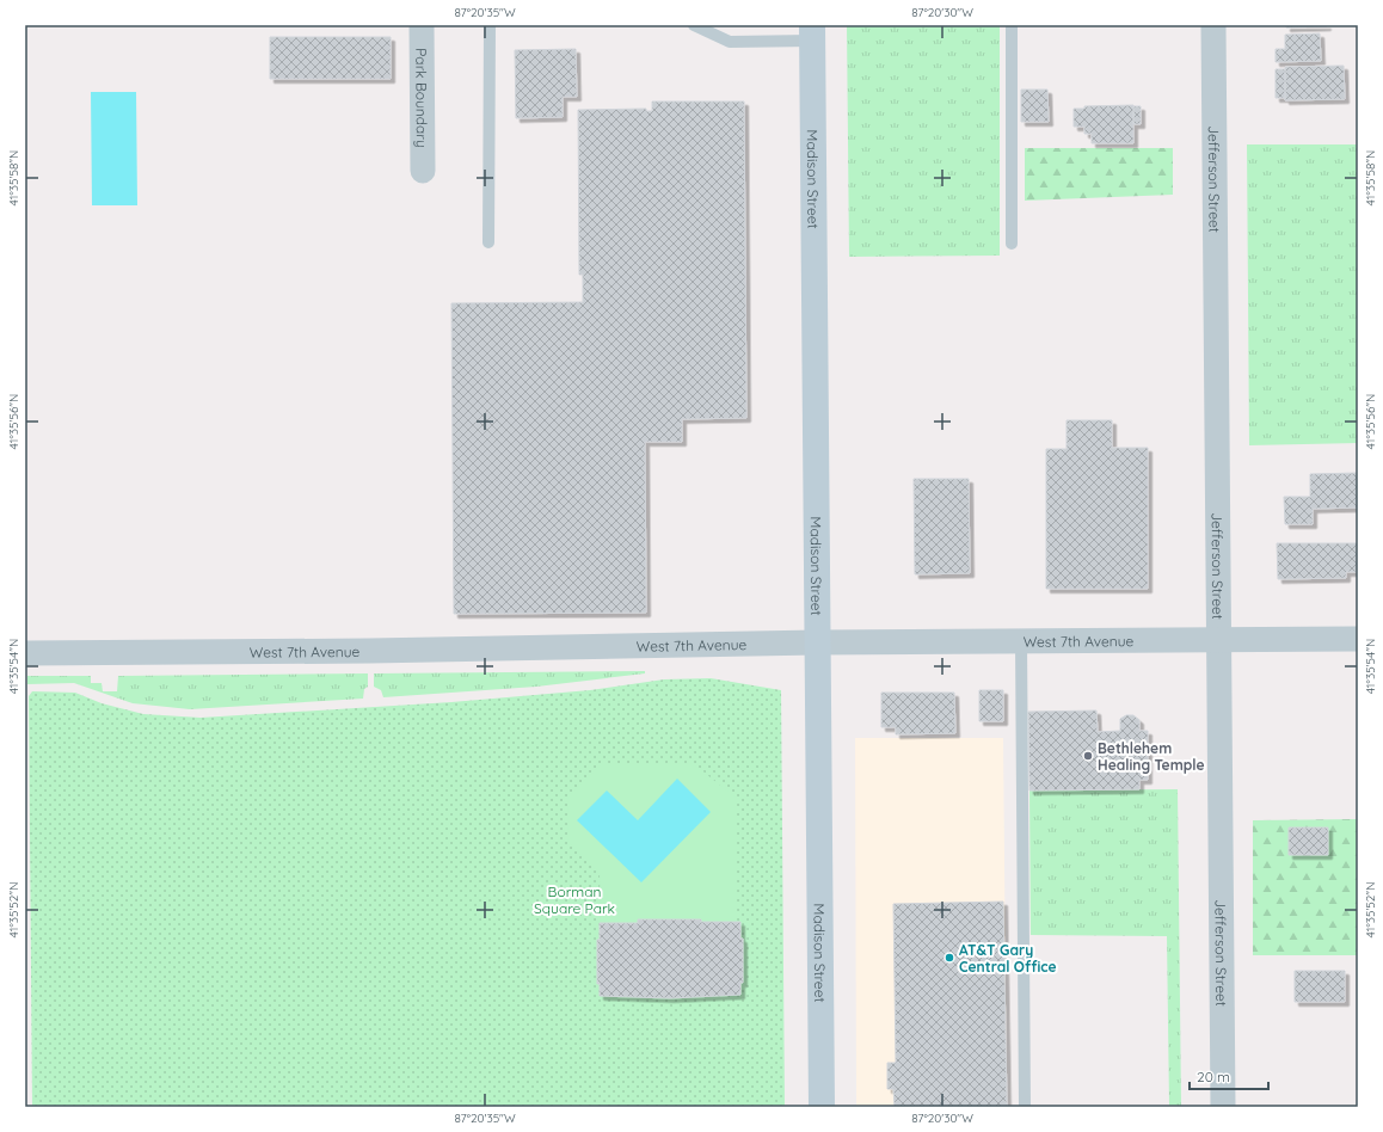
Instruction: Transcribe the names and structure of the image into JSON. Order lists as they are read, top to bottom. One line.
{"streets":{"street":["Park Boundary","Madison Street","Jefferson Street","West 7th Avenue"]},"crossings":[["Madison Street","West 7th Avenue"],["Jefferson Street","West 7th Avenue"]],"parks":["Borman Square Park"],"places":["Bethlehem Healing Temple","AT&T Gary Central Office"],"scale_bar":"20 m","coordinates":["87°20'35\"W","87°20'30\"W","41°35'58\"N","41°35'56\"N","41°35'54\"N","41°35'52\"N"]}
